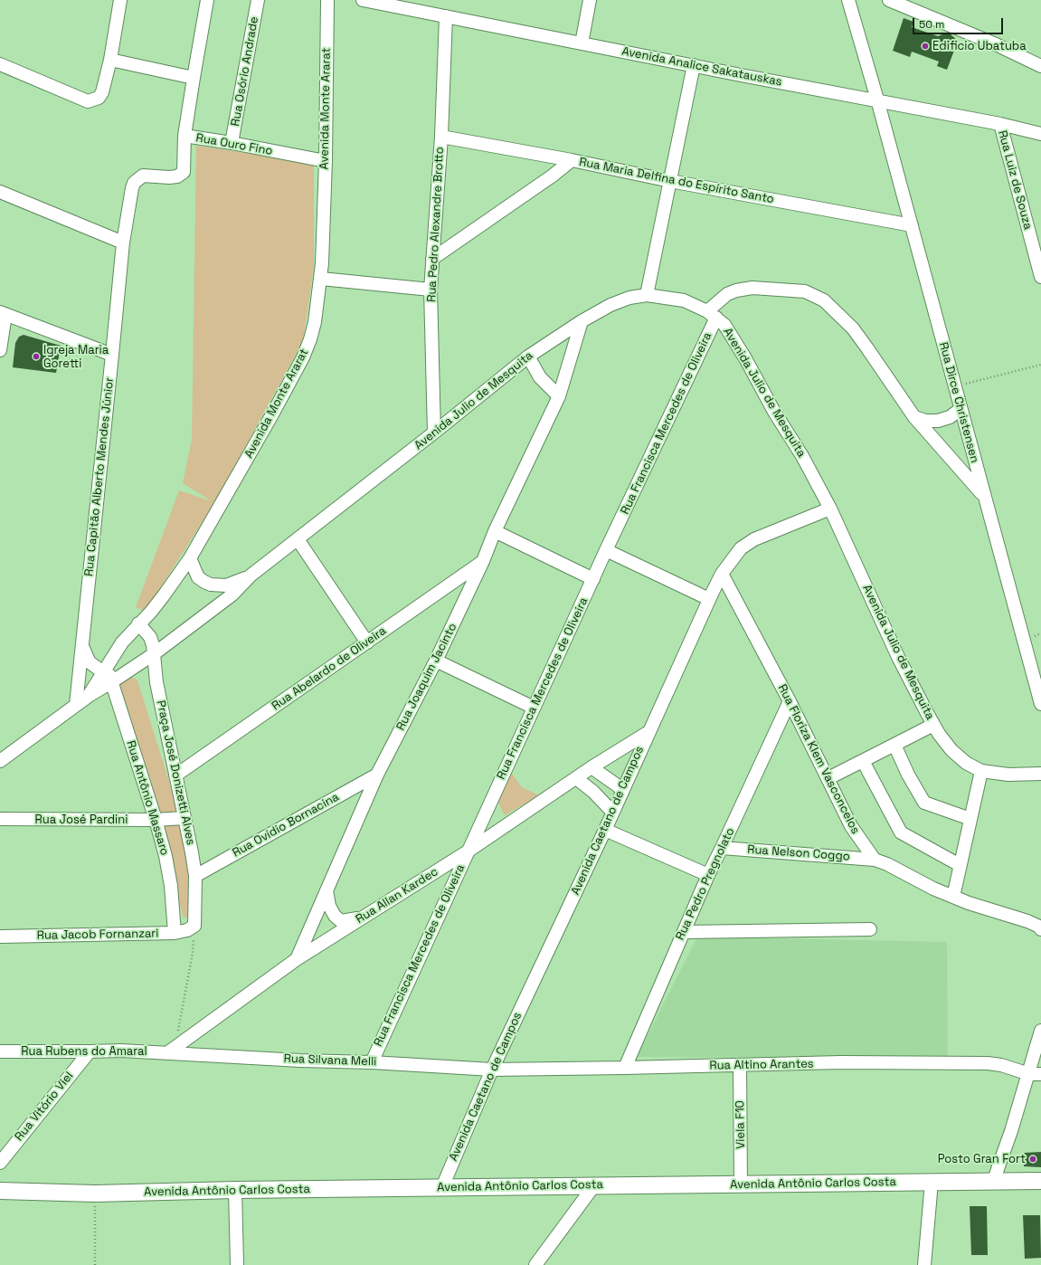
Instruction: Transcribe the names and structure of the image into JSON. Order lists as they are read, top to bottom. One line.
{"streets":{"main road":["Avenida Antônio Carlos Costa"],"street":["Avenida Analice Sakatauskas","Rua Osório Andrade","Avenida Monte Ararat","Rua Ouro Fino","Rua Luiz de Souza","Rua Maria Delfina do Espírito Santo","Rua Pedro Alexandre Brotto","Avenida Julio de Mesquita","Rua Dirce Christensen","Rua Francisca Mercedes de Oliveira","Rua Capitão Alberto Mendes Júnior","Rua Abelardo de Oliveira","Rua Joaquim Jacinto","Rua Floriza Klem Vasconcelos","Praça José Donizetti Alves","Rua Antônio Massaro","Rua José Pardini","Avenida Caetano de Campos","Rua Ovídio Bornacina","Rua Nelson Coggo","Rua Pedro Pregnolato","Rua Allan Kardec","Rua Jacob Fornanzari","Rua Rubens do Amaral","Rua Silvana Melli","Rua Altino Arantes","Rua Vitório Viel","Viela F10"]},"crossings":[["Avenida Analice Sakatauskas","Rua Luiz de Souza"],["Avenida Analice Sakatauskas","Rua Pedro Alexandre Brotto"],["Avenida Analice Sakatauskas","Rua Dirce Christensen"],["Rua Osório Andrade","Rua Ouro Fino"],["Avenida Monte Ararat","Rua Ouro Fino"],["Avenida Monte Ararat","Avenida Julio de Mesquita"],["Avenida Monte Ararat","Praça José Donizetti Alves"],["Avenida Monte Ararat","Rua Antônio Massaro"],["Rua Ouro Fino","Rua Capitão Alberto Mendes Júnior"],["Rua Maria Delfina do Espírito Santo","Rua Pedro Alexandre Brotto"],["Rua Maria Delfina do Espírito Santo","Rua Dirce Christensen"],["Rua Pedro Alexandre Brotto","Avenida Julio de Mesquita"],["Avenida Julio de Mesquita","Rua Francisca Mercedes de Oliveira"],["Avenida Julio de Mesquita","Rua Capitão Alberto Mendes Júnior"],["Avenida Julio de Mesquita","Rua Joaquim Jacinto"],["Avenida Julio de Mesquita","Praça José Donizetti Alves"],["Avenida Julio de Mesquita","Rua Antônio Massaro"],["Avenida Julio de Mesquita","Avenida Caetano de Campos"],["Rua Francisca Mercedes de Oliveira","Rua Allan Kardec"],["Rua Francisca Mercedes de Oliveira","Rua Silvana Melli"],["Rua Abelardo de Oliveira","Rua Joaquim Jacinto"],["Rua Abelardo de Oliveira","Praça José Donizetti Alves"],["Rua Joaquim Jacinto","Rua Ovídio Bornacina"],["Rua Joaquim Jacinto","Rua Allan Kardec"],["Rua Floriza Klem Vasconcelos","Avenida Caetano de Campos"],["Rua Floriza Klem Vasconcelos","Rua Nelson Coggo"],["Rua Floriza Klem Vasconcelos","Rua Pedro Pregnolato"],["Praça José Donizetti Alves","Rua José Pardini"],["Praça José Donizetti Alves","Rua Ovídio Bornacina"],["Praça José Donizetti Alves","Rua Jacob Fornanzari"],["Rua Antônio Massaro","Rua José Pardini"],["Rua Antônio Massaro","Rua Jacob Fornanzari"],["Avenida Caetano de Campos","Rua Allan Kardec"],["Avenida Caetano de Campos","Rua Silvana Melli"],["Avenida Caetano de Campos","Rua Altino Arantes"],["Avenida Caetano de Campos","Avenida Antônio Carlos Costa"],["Rua Nelson Coggo","Rua Pedro Pregnolato"],["Rua Pedro Pregnolato","Rua Altino Arantes"],["Rua Allan Kardec","Rua Rubens do Amaral"],["Rua Allan Kardec","Rua Silvana Melli"],["Rua Rubens do Amaral","Rua Silvana Melli"],["Rua Rubens do Amaral","Rua Vitório Viel"],["Rua Silvana Melli","Rua Altino Arantes"],["Rua Altino Arantes","Viela F10"],["Viela F10","Avenida Antônio Carlos Costa"]],"places":["Edificio Ubatuba","Igreja Maria Goretti","Posto Gran Fort"],"scale_bar":"50 m"}
